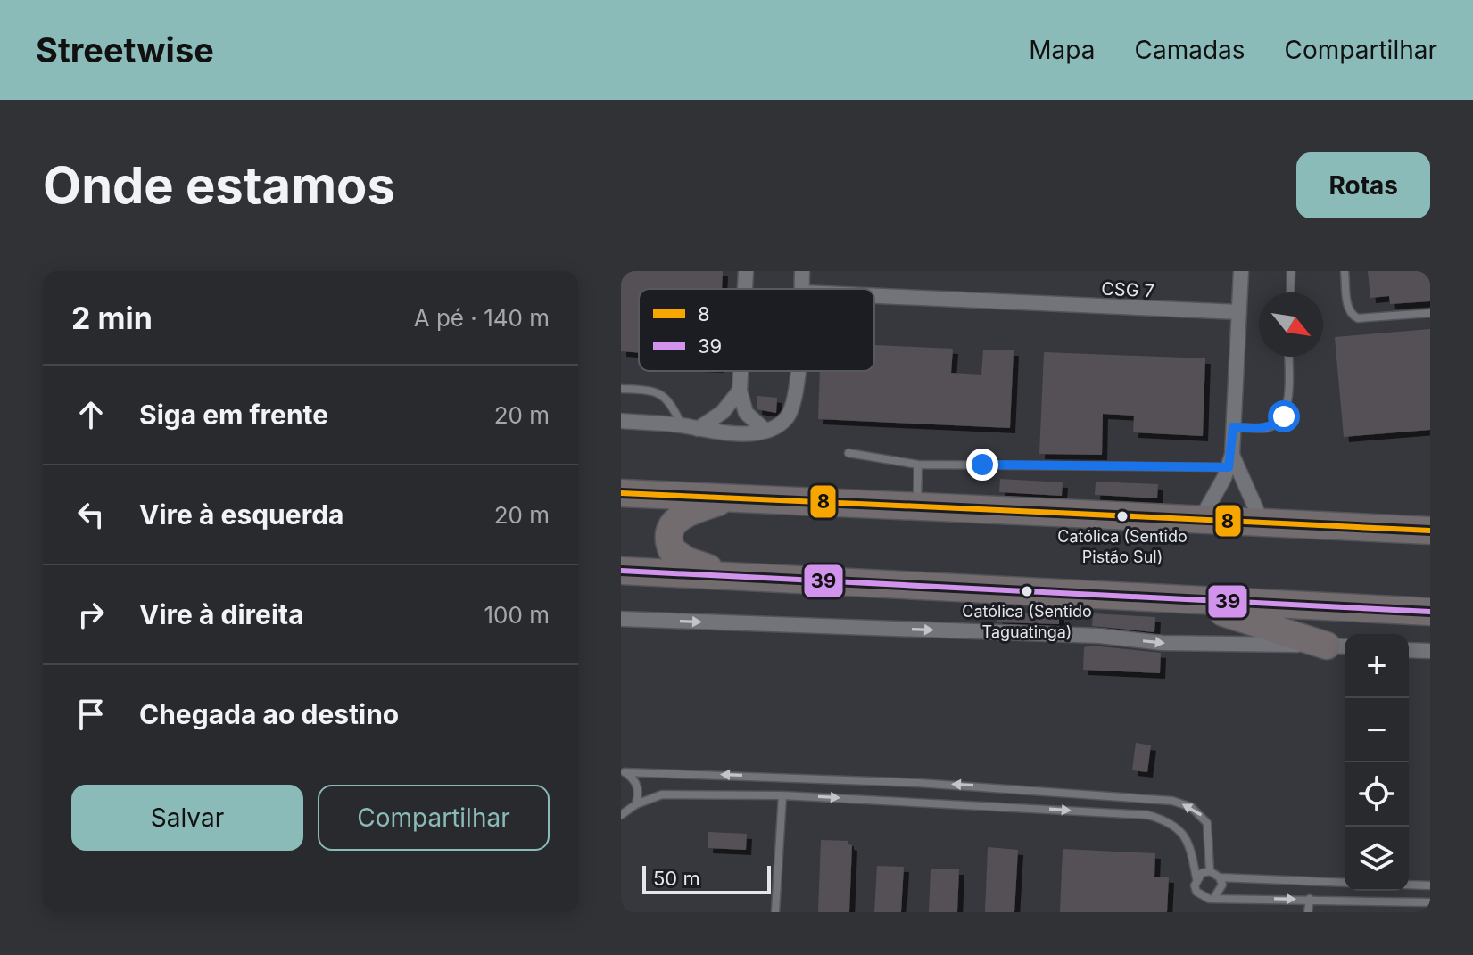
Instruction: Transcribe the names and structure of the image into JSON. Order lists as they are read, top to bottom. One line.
{"streets":{"street":["CSG 7"]},"places":["Católica (Sentido Pistão Sul)","Católica (Sentido Taguatinga)"],"lines":["transit line 8","transit line 39"],"legend":["8","39"],"scale_bar":"50 m","north":"bottom right","page":{"header":"Streetwise","nav":["Mapa","Camadas","Compartilhar"],"buttons":["Rotas",["Salvar","Compartilhar"]],"title":"Onde estamos","heading":["2 min","A pé · 140 m"],"list":[["Siga em frente","20 m"],["Vire à esquerda","20 m"],["Vire à direita","100 m"],"Chegada ao destino"],"map_buttons":["+","−"],"scale":"50 m"}}
